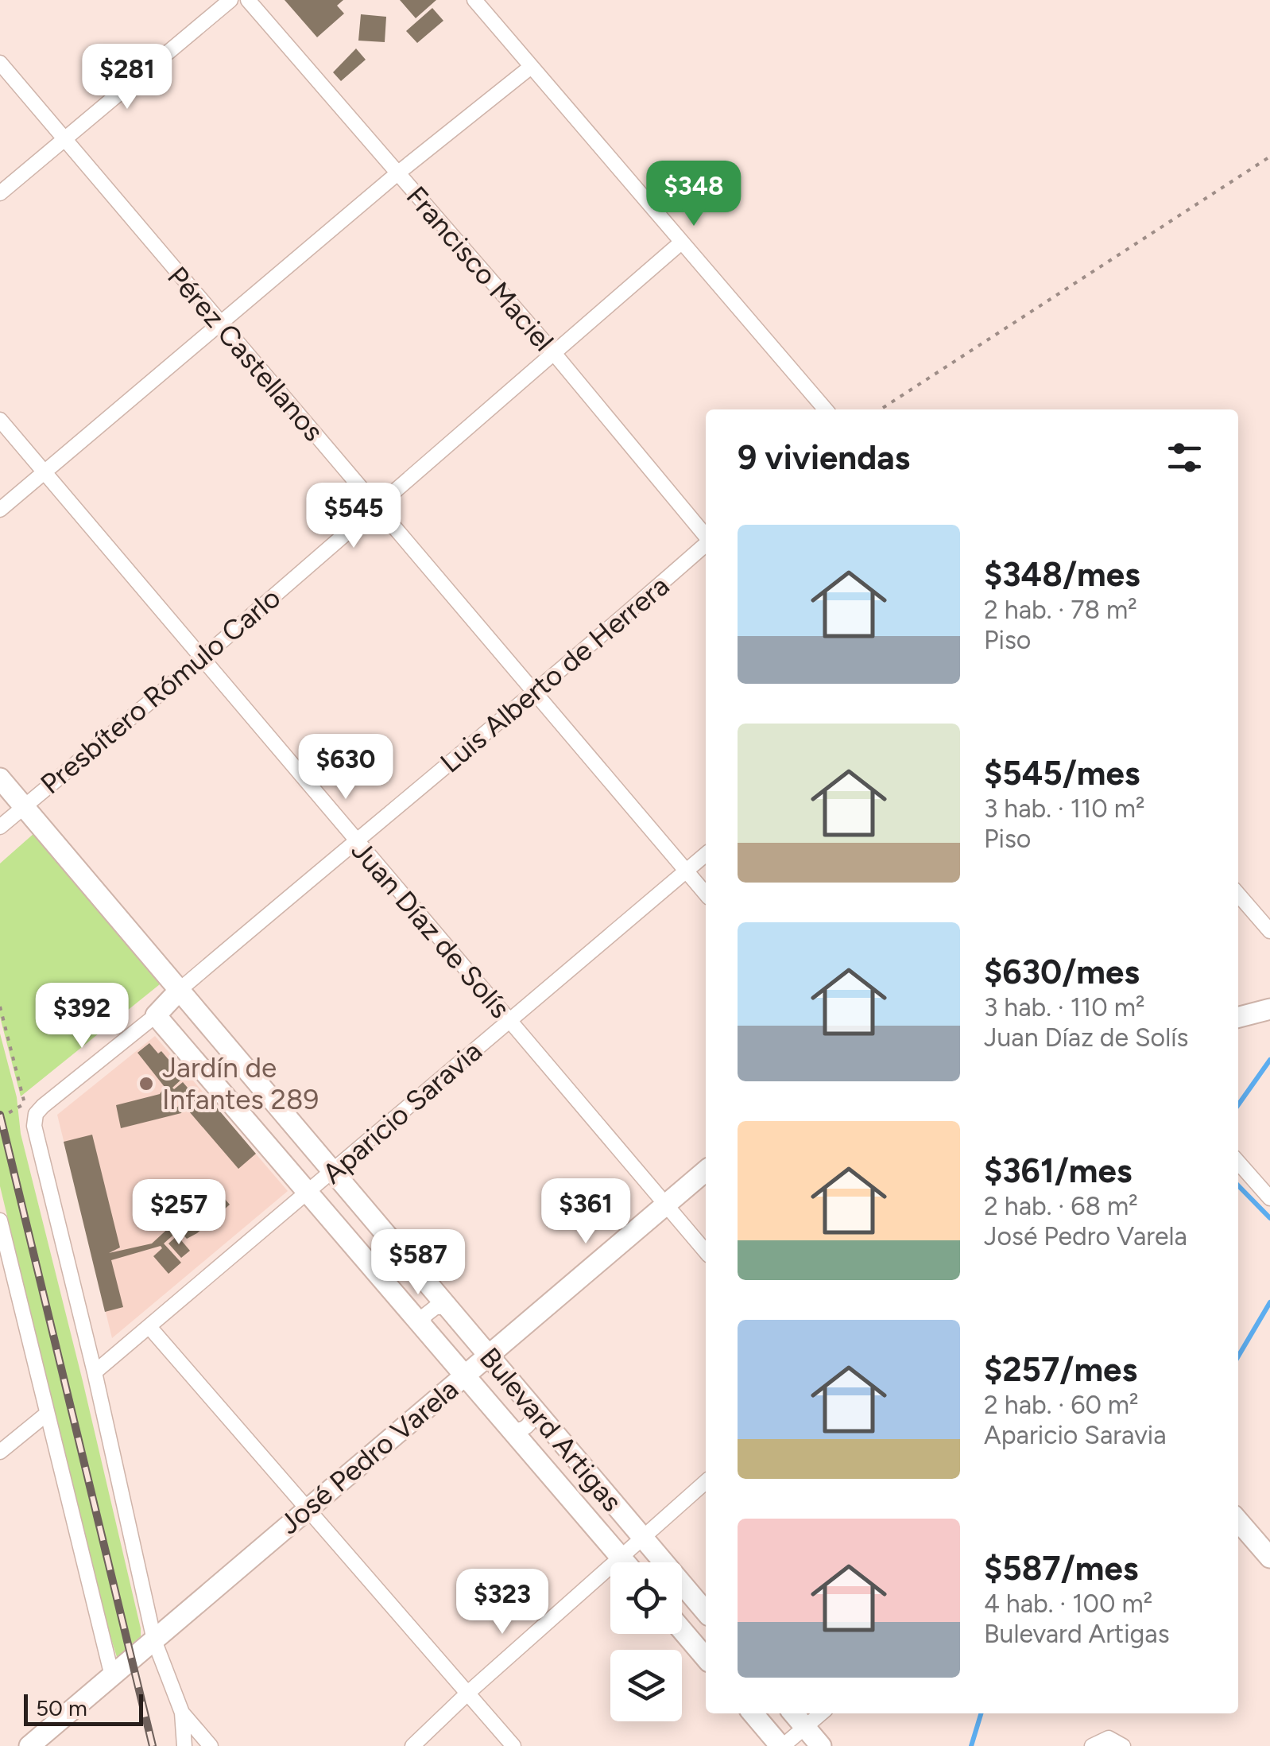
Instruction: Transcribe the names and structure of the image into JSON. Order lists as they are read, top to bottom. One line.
{"streets":{"street":["Francisco Maciel","Pérez Castellanos","Luis Alberto de Herrera","Presbítero Rómulo Carlo","Juan Díaz de Solís","Aparicio Saravia","Bulevard Artigas","José Pedro Varela"]},"crossings":[["Francisco Maciel","Presbítero Rómulo Carlo"],["Pérez Castellanos","Luis Alberto de Herrera"],["Pérez Castellanos","Presbítero Rómulo Carlo"],["Pérez Castellanos","Aparicio Saravia"],["Luis Alberto de Herrera","Juan Díaz de Solís"],["Luis Alberto de Herrera","Aparicio Saravia"],["Luis Alberto de Herrera","Bulevard Artigas"],["Presbítero Rómulo Carlo","Juan Díaz de Solís"],["Presbítero Rómulo Carlo","Bulevard Artigas"],["Juan Díaz de Solís","Aparicio Saravia"],["Juan Díaz de Solís","José Pedro Varela"],["Aparicio Saravia","Bulevard Artigas"],["Bulevard Artigas","José Pedro Varela"]],"places":["Jardín de Infantes 289"],"scale_bar":"50 m","page":{"price":["$281","$348","$545","$630","$392","$361","$257","$587","$323"],"heading":"9 viviendas","list":[{"name":"$348/mes","note":"2 hab. · 78 m² · Piso"},{"name":"$545/mes","note":"3 hab. · 110 m² · Piso"},{"name":"$630/mes","note":"3 hab. · 110 m² · Juan Díaz de Solís"},{"name":"$361/mes","note":"2 hab. · 68 m² · José Pedro Varela"},{"name":"$257/mes","note":"2 hab. · 60 m² · Aparicio Saravia"},{"name":"$587/mes","note":"4 hab. · 100 m² · Bulevard Artigas"}],"scale":"50 m"}}
